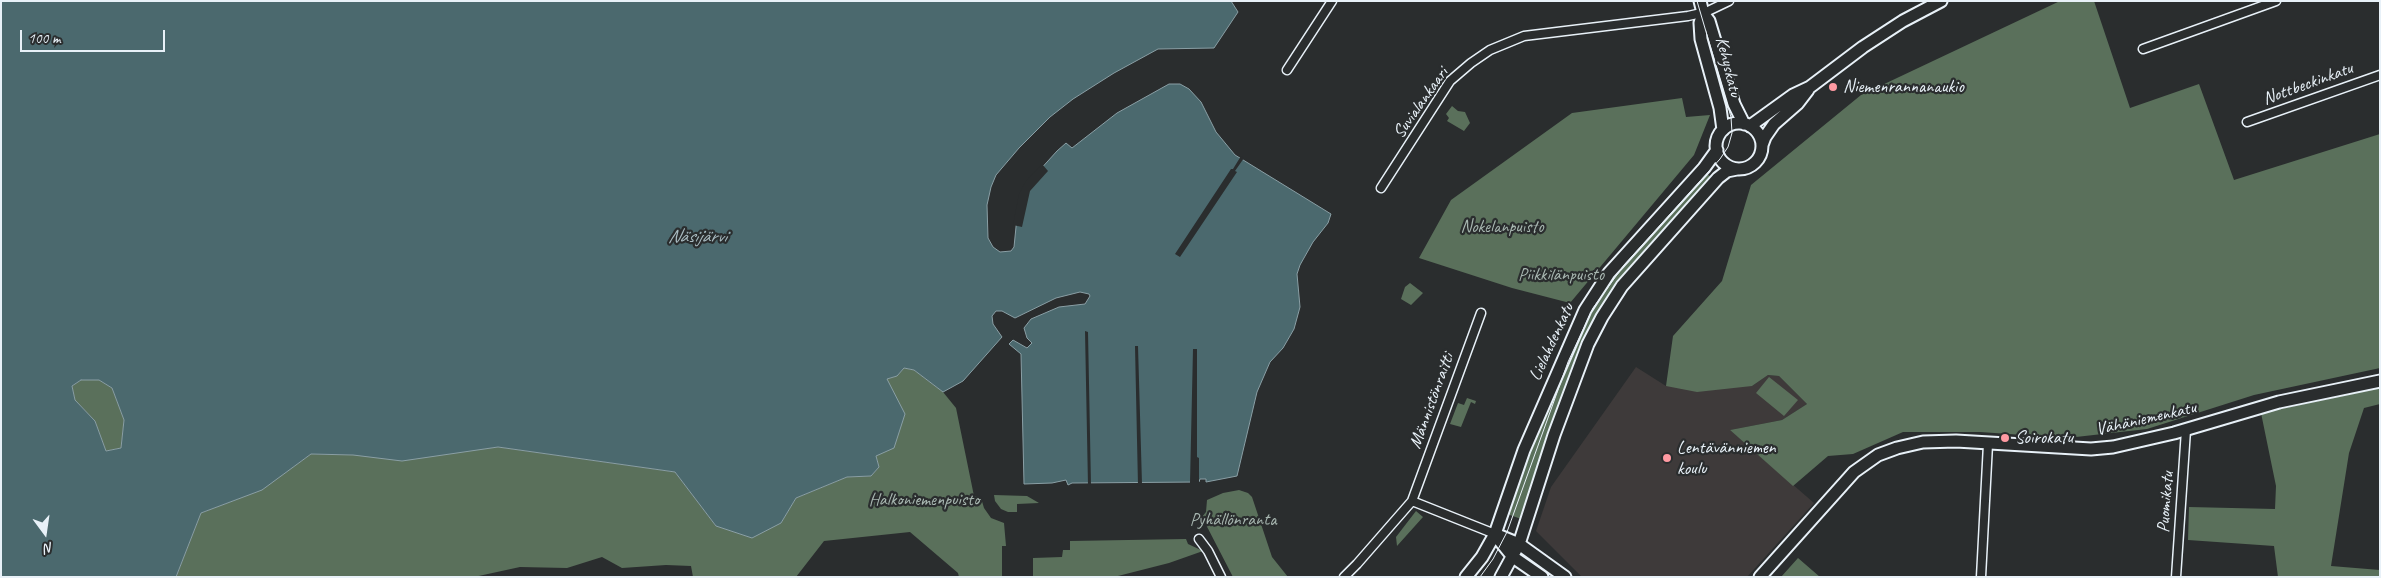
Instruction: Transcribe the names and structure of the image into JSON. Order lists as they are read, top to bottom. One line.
{"streets":{"main road":["Kehyskatu","Lielahdenkatu","Vähäniemenkatu"],"street":["Nottbeckinkatu","Suvialankaari","Männistönraitti","Puomikatu"]},"crossings":[["Kehyskatu","Suvialankaari"],["Kehyskatu","Lielahdenkatu"],["Vähäniemenkatu","Puomikatu"]],"water":["Näsijärvi"],"parks":["Nokelanpuisto","Piikkilänpuisto","Halkoniemenpuisto","Pyhällönranta"],"places":["Niemenrannanaukio","Soirokatu","Lentävänniemen koulu"],"scale_bar":"100 m","north":"bottom"}
